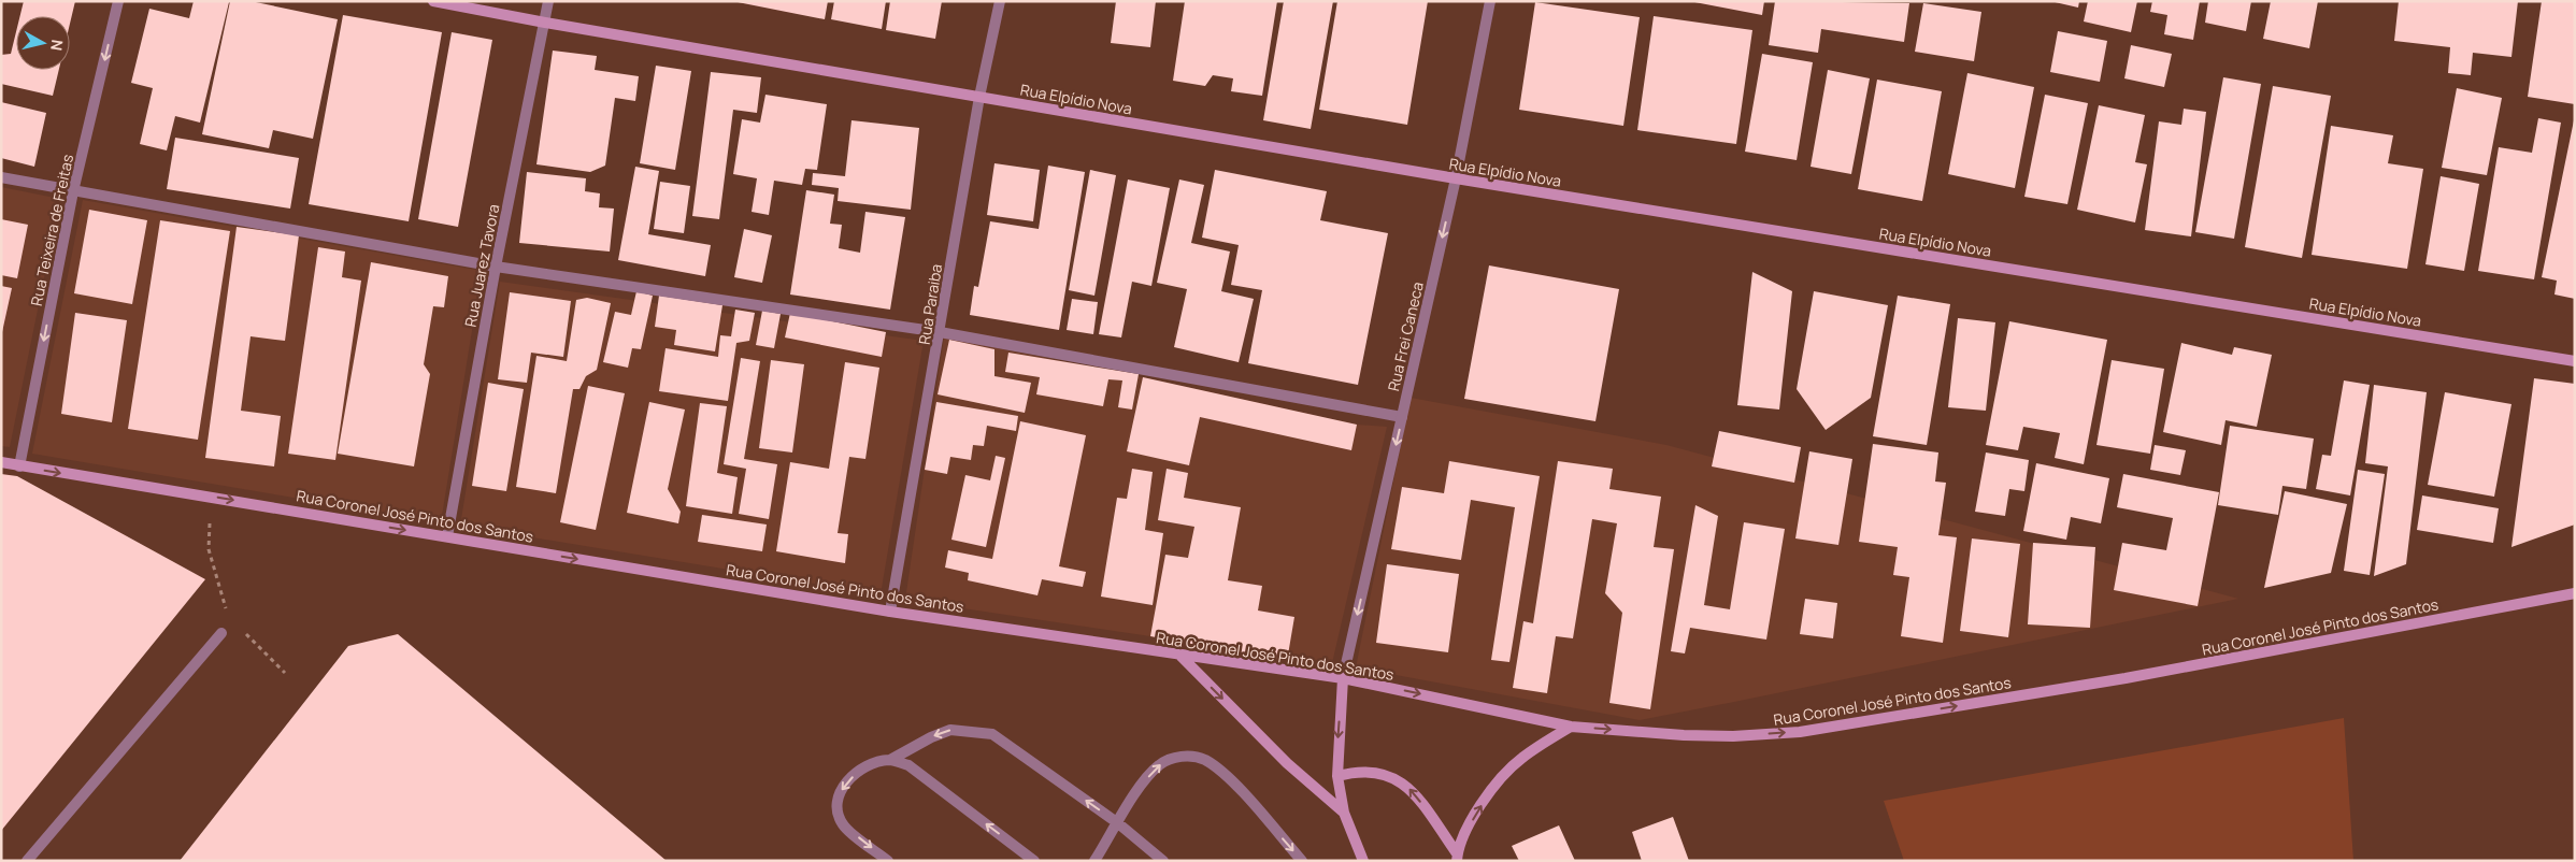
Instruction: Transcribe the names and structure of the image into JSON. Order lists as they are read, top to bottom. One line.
{"streets":{"street":["Rua Elpídio Nova","Rua Teixeira de Freitas","Rua Juarez Tavora","Rua Paraiba","Rua Frei Caneca","Rua Coronel José Pinto dos Santos"]},"crossings":[["Rua Elpídio Nova","Rua Juarez Tavora"],["Rua Elpídio Nova","Rua Paraiba"],["Rua Elpídio Nova","Rua Frei Caneca"],["Rua Teixeira de Freitas","Rua Coronel José Pinto dos Santos"],["Rua Juarez Tavora","Rua Coronel José Pinto dos Santos"],["Rua Paraiba","Rua Coronel José Pinto dos Santos"],["Rua Frei Caneca","Rua Coronel José Pinto dos Santos"]],"one_way":["Rua Teixeira de Freitas","Rua Frei Caneca","Rua Coronel José Pinto dos Santos"],"north":"right"}
